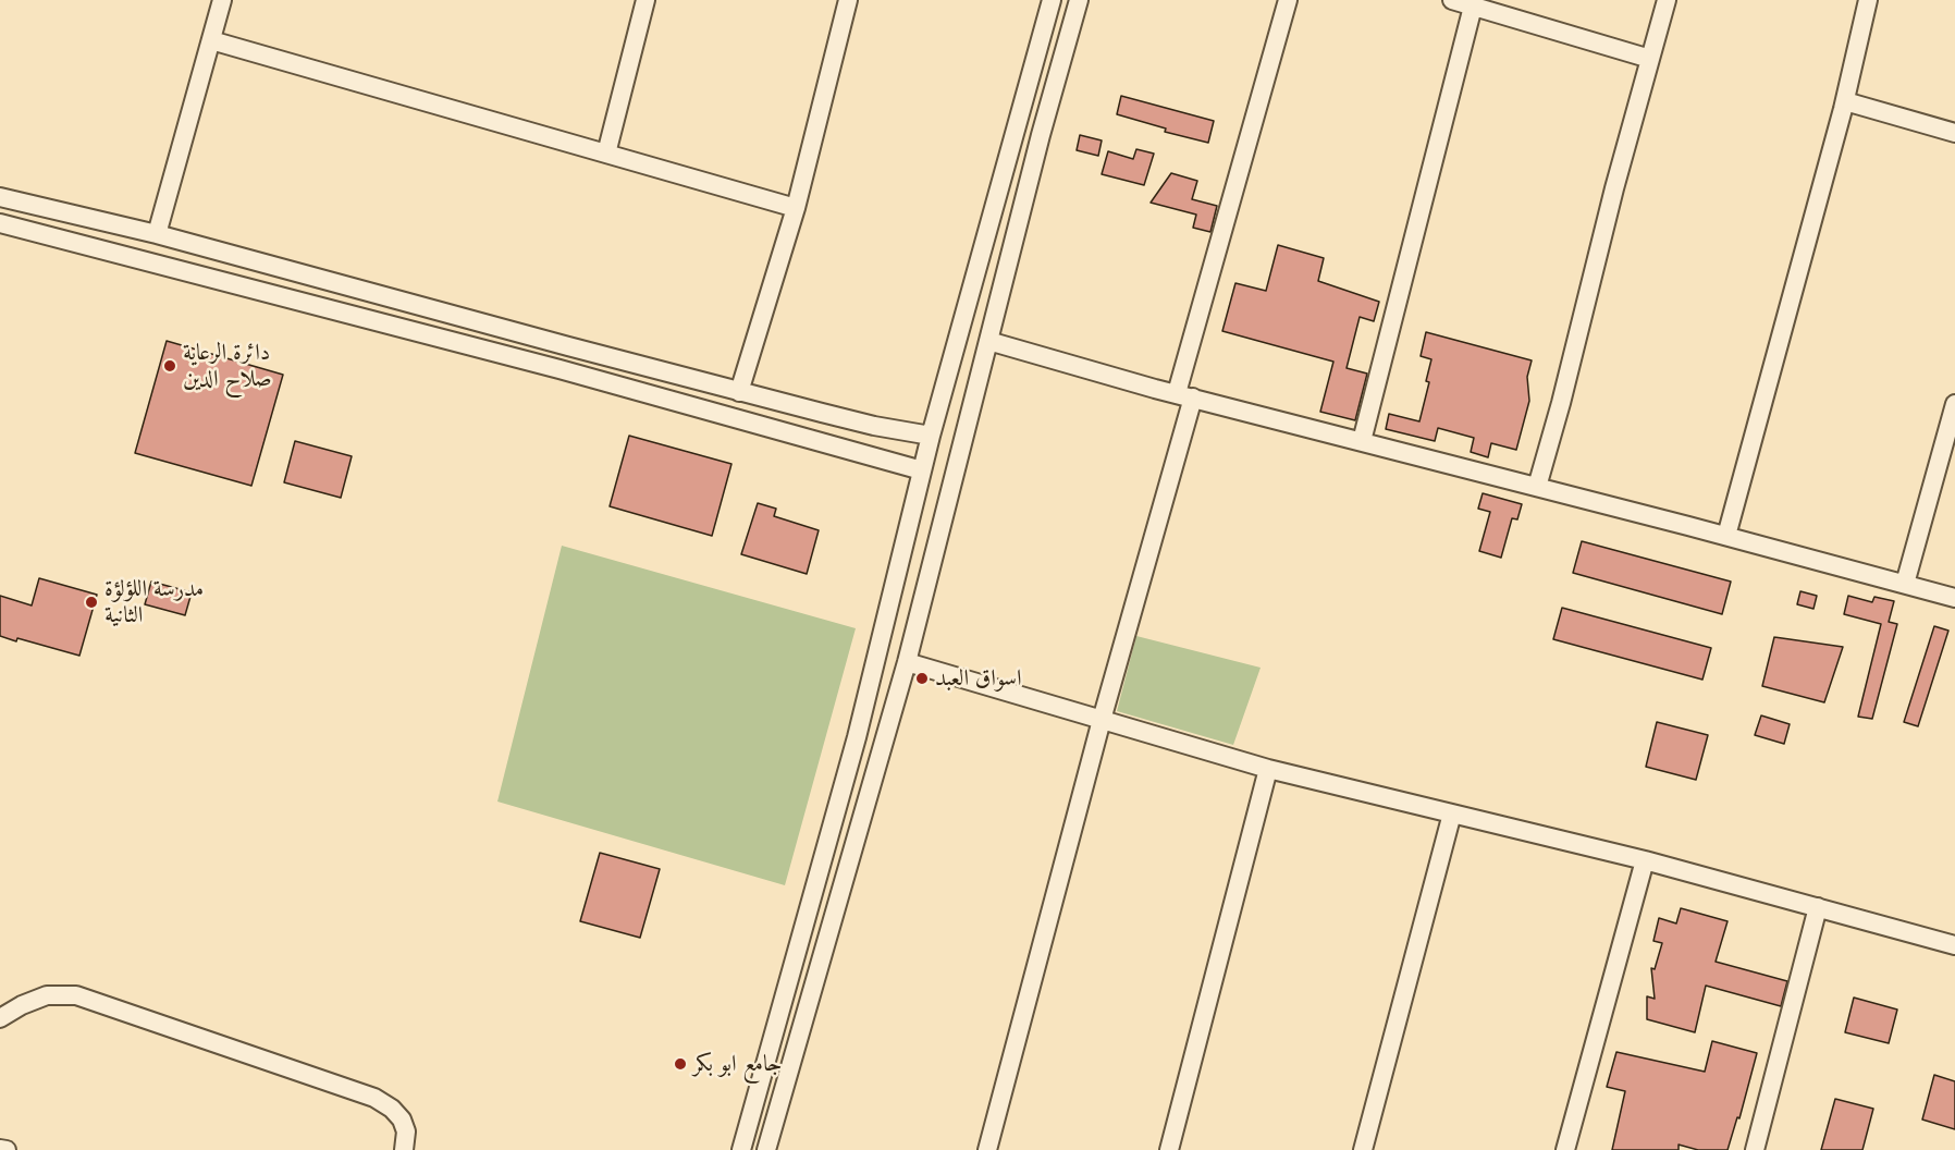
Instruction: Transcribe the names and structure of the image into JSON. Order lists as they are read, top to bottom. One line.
{"places":["دائرة الرعاية صلاح الدين","مدرسة اللؤلؤة الثانية","اسواق العبد","جامع ابو بكر"]}
